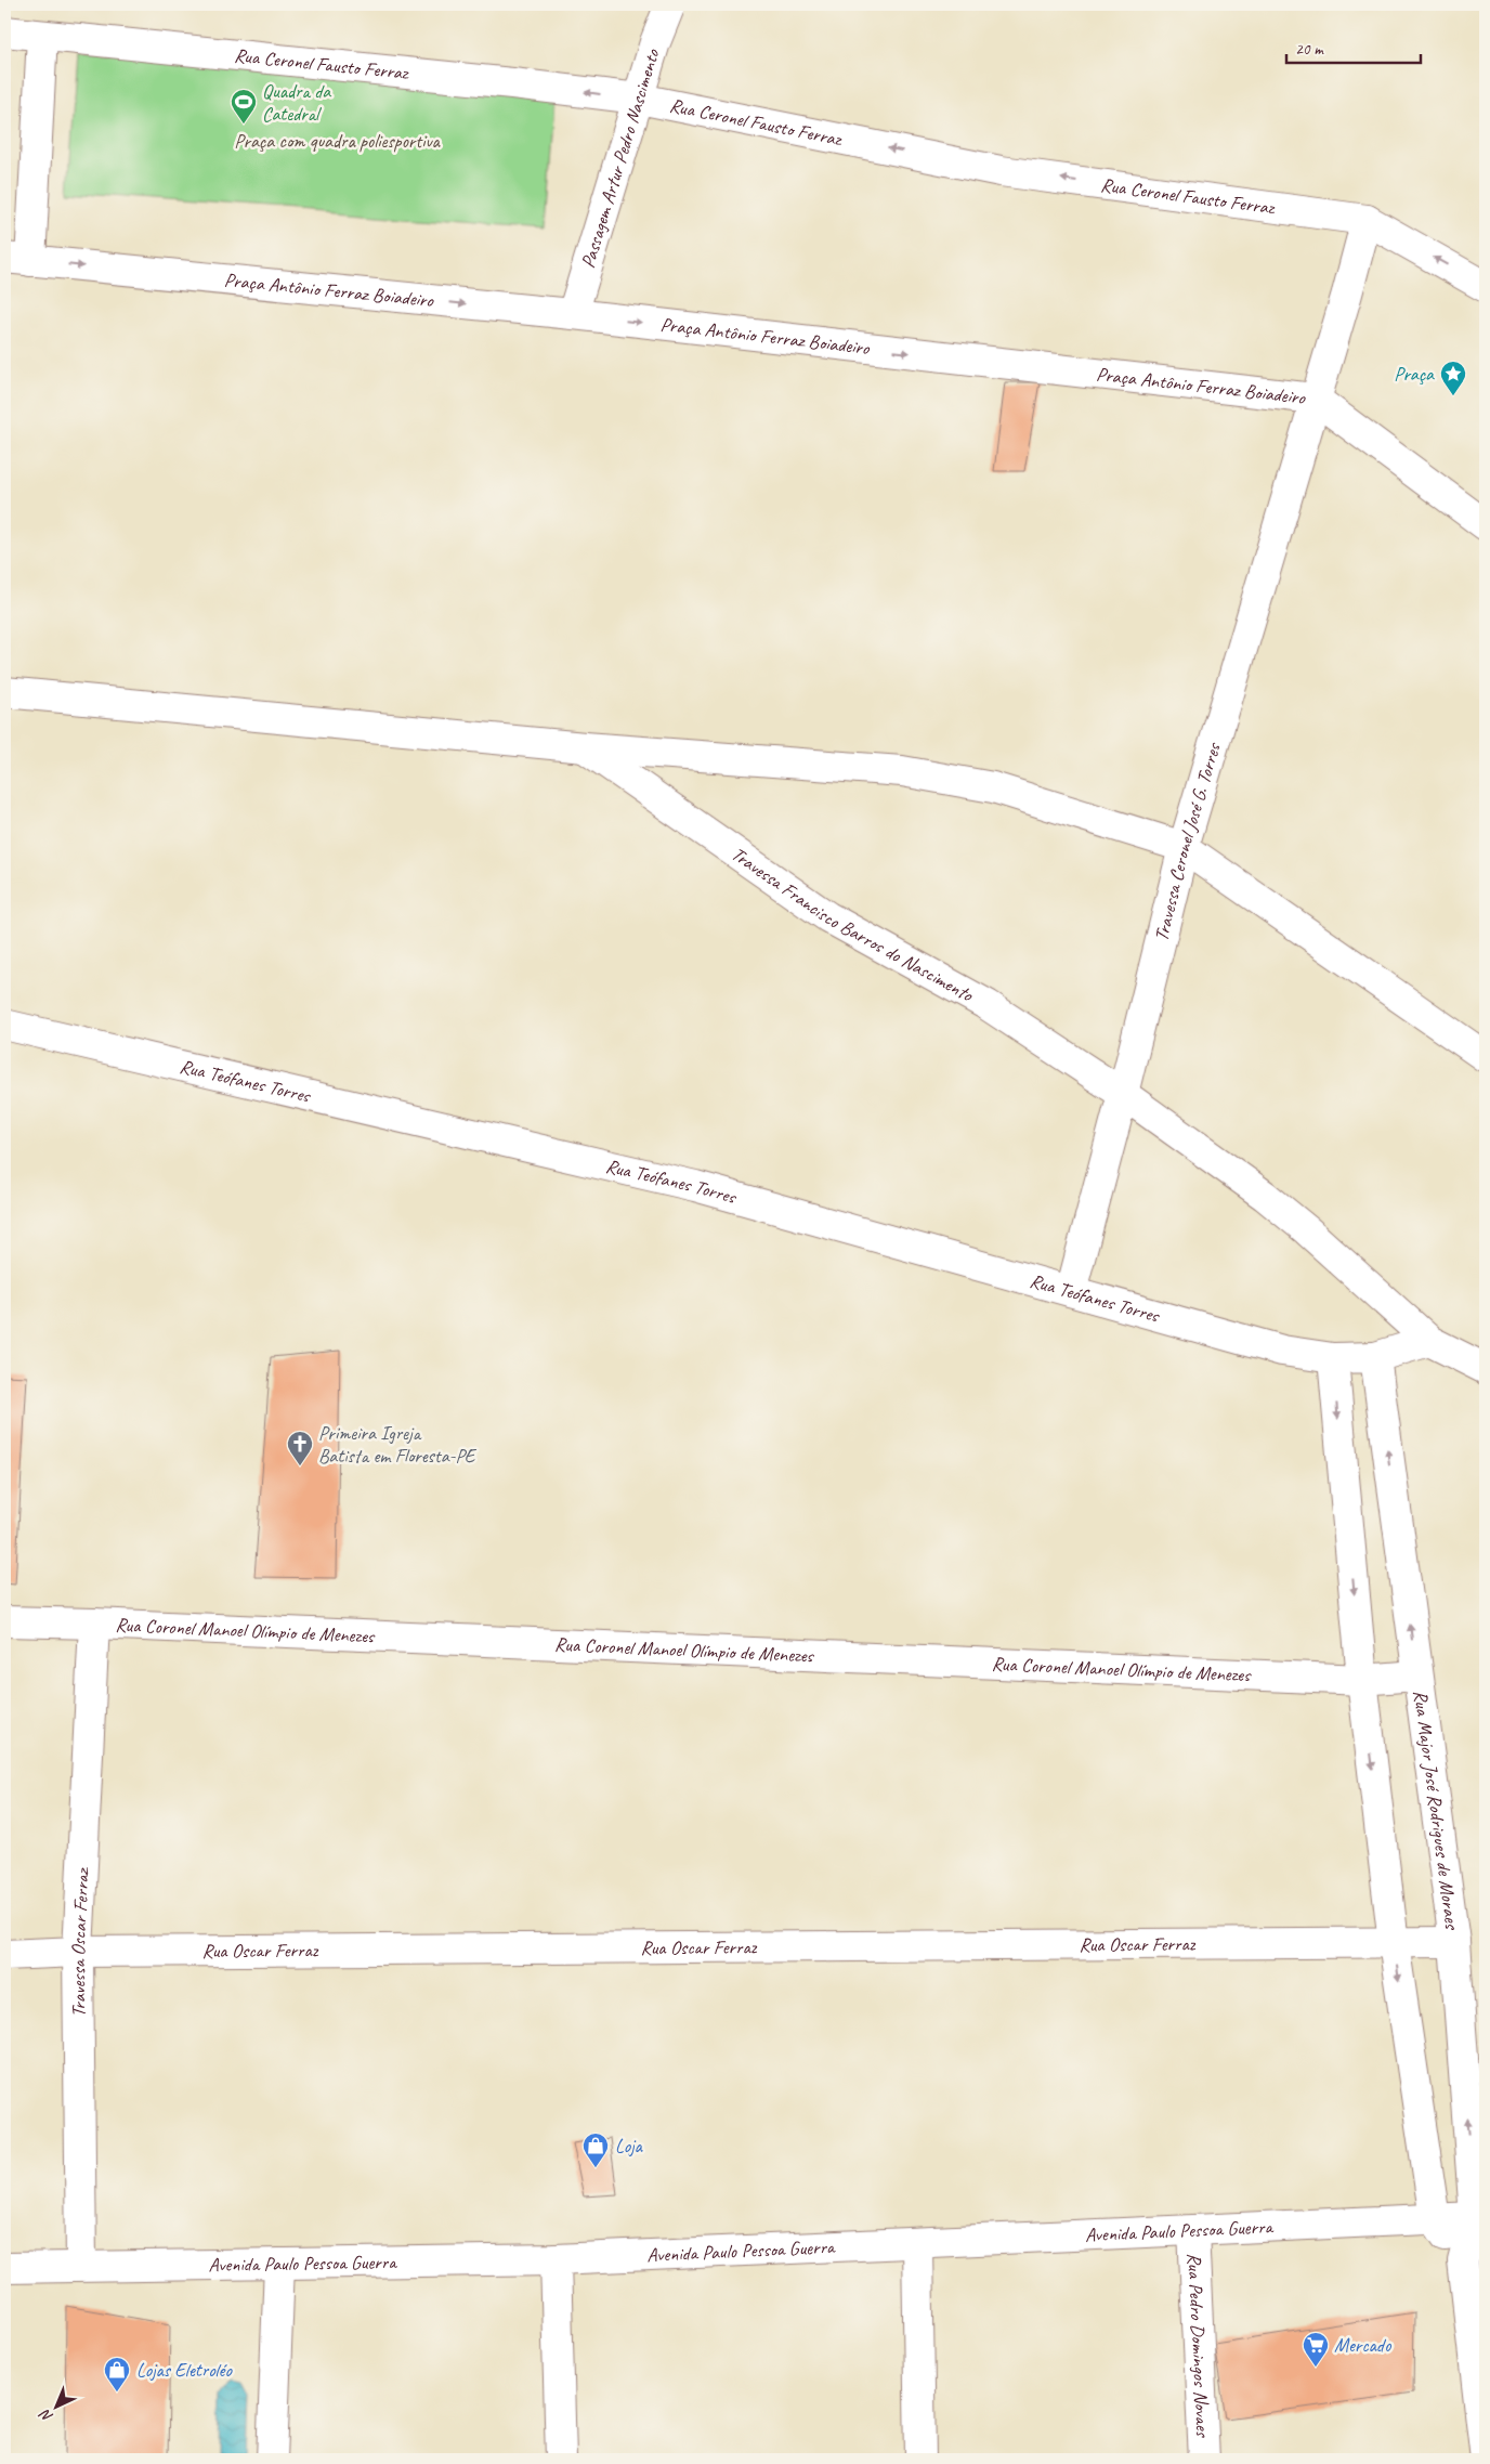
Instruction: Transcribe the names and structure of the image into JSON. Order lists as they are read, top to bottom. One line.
{"streets":{"street":["Rua Ceronel Fausto Ferraz","Passagem Artur Pedro Nascimento","Praça Antônio Ferraz Boiadeiro","Travessa Ceronel José G. Torres","Travessa Francisco Barros do Nascimento","Rua Teófanes Torres","Rua Coronel Manoel Olímpio de Menezes","Rua Major José Rodrigues de Moraes","Travessa Oscar Ferraz","Rua Oscar Ferraz","Avenida Paulo Pessoa Guerra","Rua Pedro Domingos Novaes"]},"crossings":[["Rua Ceronel Fausto Ferraz","Passagem Artur Pedro Nascimento"],["Rua Ceronel Fausto Ferraz","Travessa Ceronel José G. Torres"],["Passagem Artur Pedro Nascimento","Praça Antônio Ferraz Boiadeiro"],["Praça Antônio Ferraz Boiadeiro","Travessa Ceronel José G. Torres"],["Travessa Ceronel José G. Torres","Travessa Francisco Barros do Nascimento"],["Travessa Ceronel José G. Torres","Rua Teófanes Torres"],["Travessa Francisco Barros do Nascimento","Rua Teófanes Torres"],["Rua Teófanes Torres","Rua Major José Rodrigues de Moraes"],["Rua Coronel Manoel Olímpio de Menezes","Rua Major José Rodrigues de Moraes"],["Rua Coronel Manoel Olímpio de Menezes","Travessa Oscar Ferraz"],["Rua Major José Rodrigues de Moraes","Rua Oscar Ferraz"],["Rua Major José Rodrigues de Moraes","Avenida Paulo Pessoa Guerra"],["Travessa Oscar Ferraz","Rua Oscar Ferraz"],["Travessa Oscar Ferraz","Avenida Paulo Pessoa Guerra"],["Avenida Paulo Pessoa Guerra","Rua Pedro Domingos Novaes"]],"one_way":["Rua Ceronel Fausto Ferraz","Praça Antônio Ferraz Boiadeiro"],"parks":["Praça com quadra poliesportiva"],"places":{"sports":["Quadra da Catedral"],"place":["Praça"],"church":["Primeira Igreja Batista em Floresta-PE"],"shop":["Loja","Lojas Eletroléo"],"supermarket":["Mercado"]},"scale_bar":"20 m","north":"bottom left"}
